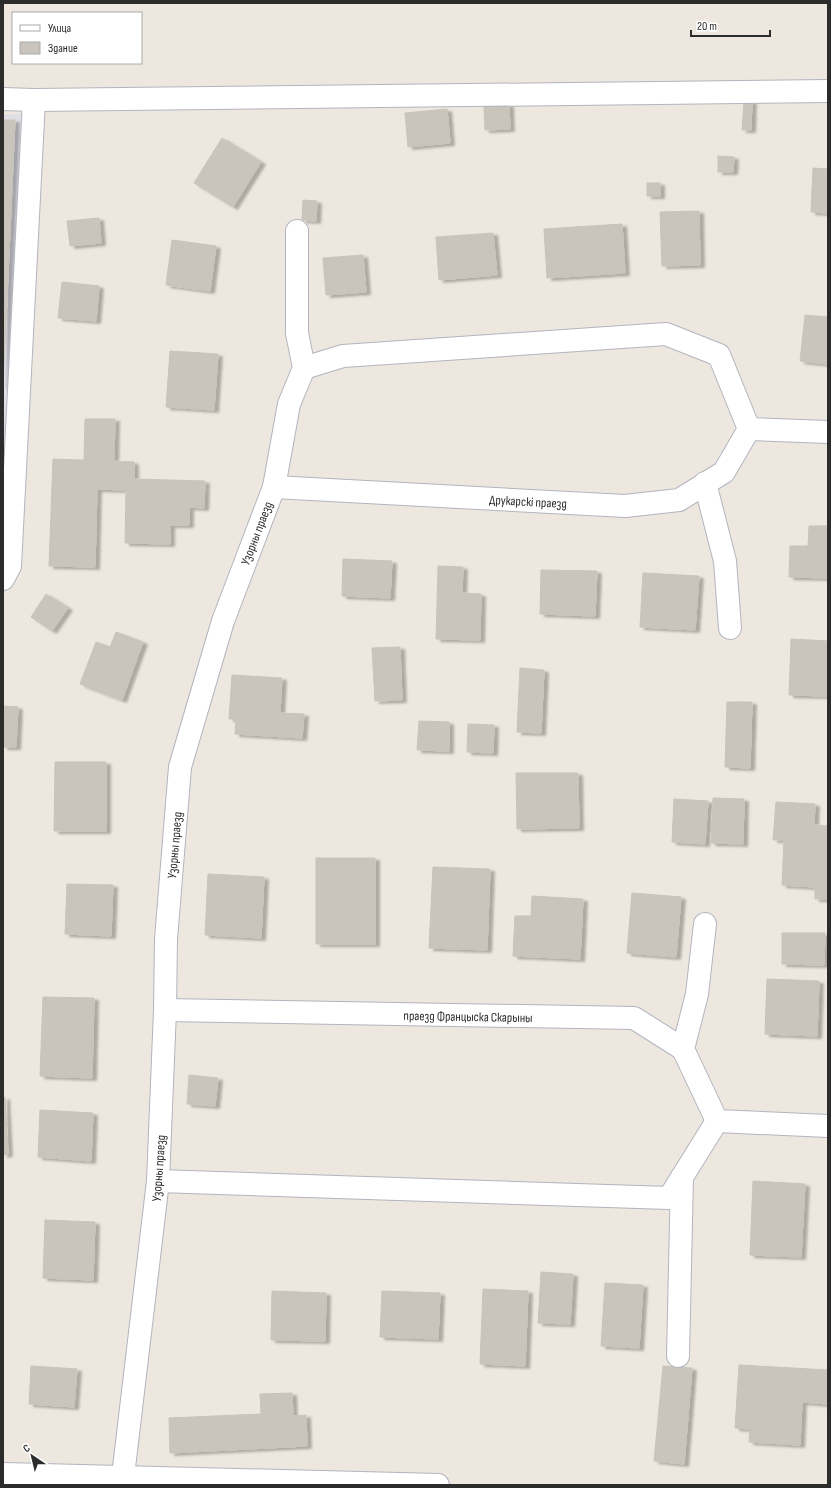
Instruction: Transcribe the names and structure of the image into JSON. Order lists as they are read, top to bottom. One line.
{"streets":{"street":["Друкарскі праезд","Узорны праезд","праезд Францыска Скарыны"]},"crossings":[["Друкарскі праезд","Узорны праезд"],["Узорны праезд","праезд Францыска Скарыны"]],"legend":["Улица","Здание"],"scale_bar":"20 m","north":"top left"}
